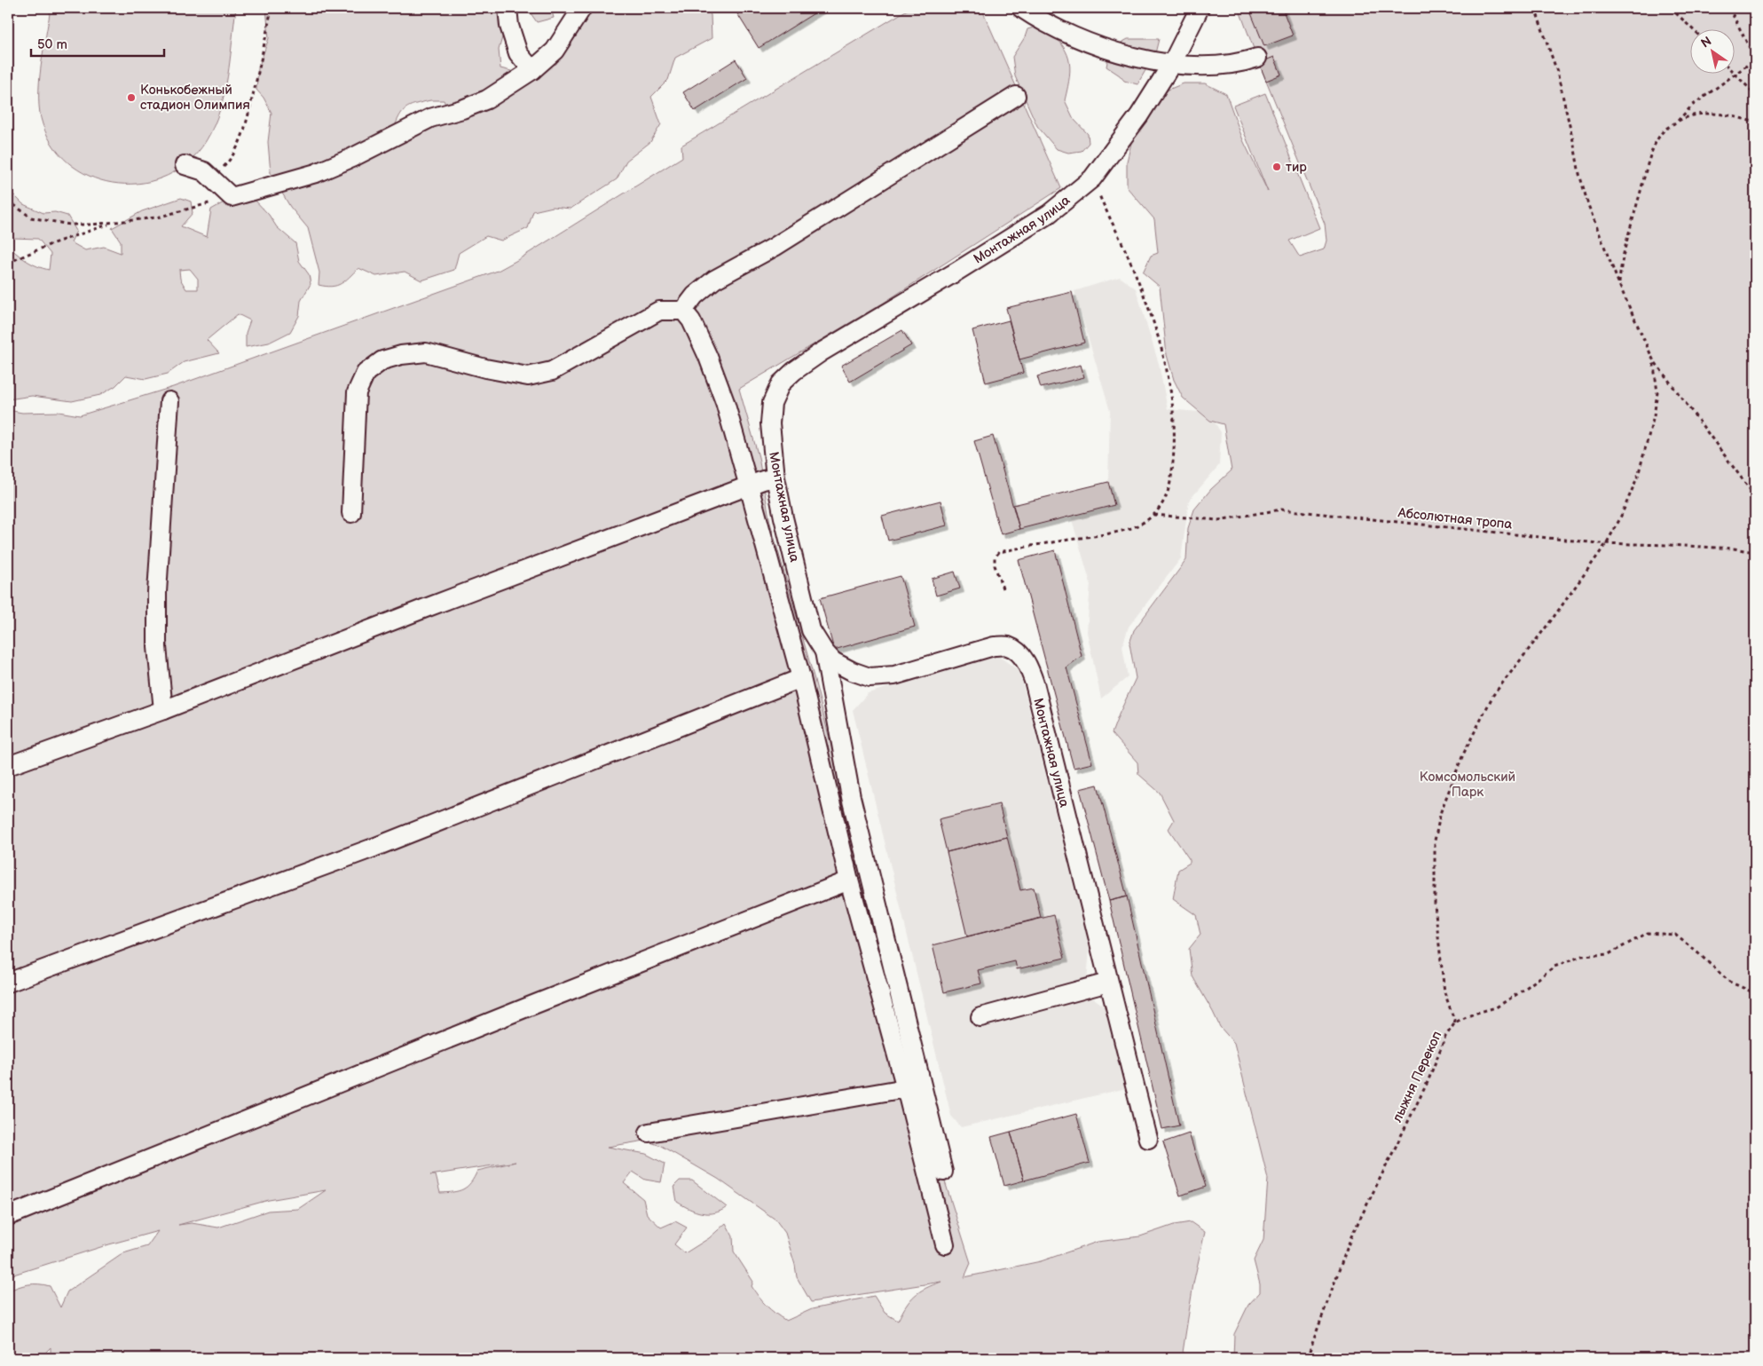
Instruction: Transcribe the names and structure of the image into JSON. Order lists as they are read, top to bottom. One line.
{"streets":{"street":["Монтажная улица"],"path":["Абсолютная тропа","лыжня Перекоп"]},"parks":["Комсомольский Парк"],"places":["Конькобежный стадион Олимпия","тир"],"scale_bar":"50 m","north":"top left"}
